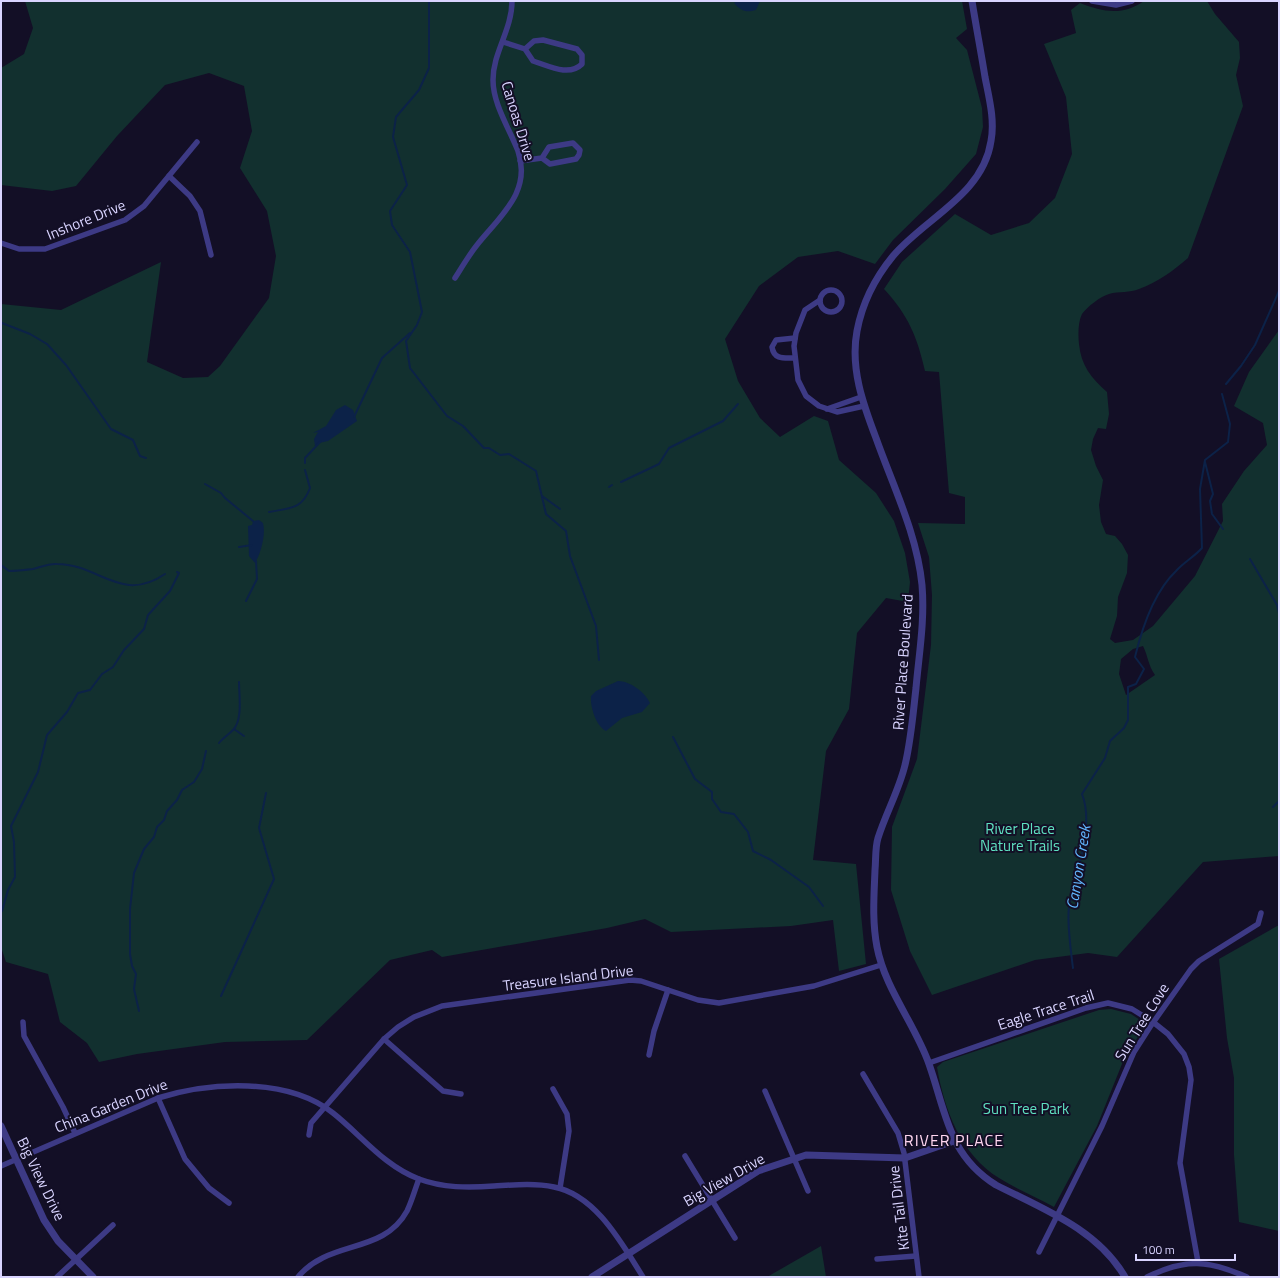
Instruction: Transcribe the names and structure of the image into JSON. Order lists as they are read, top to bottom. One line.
{"streets":{"street":["Canoas Drive","Inshore Drive","River Place Boulevard","Treasure Island Drive","Eagle Trace Trail","Sun Tree Cove","China Garden Drive","Big View Drive","Kite Tail Drive"]},"crossings":[["River Place Boulevard","Treasure Island Drive"],["River Place Boulevard","Eagle Trace Trail"],["River Place Boulevard","Sun Tree Cove"],["River Place Boulevard","Big View Drive"],["Treasure Island Drive","China Garden Drive"],["Eagle Trace Trail","Sun Tree Cove"],["China Garden Drive","Big View Drive"],["Big View Drive","Kite Tail Drive"]],"districts":["RIVER PLACE"],"water":["Canyon Creek"],"parks":["River Place Nature Trails","Sun Tree Park"],"scale_bar":"100 m"}
